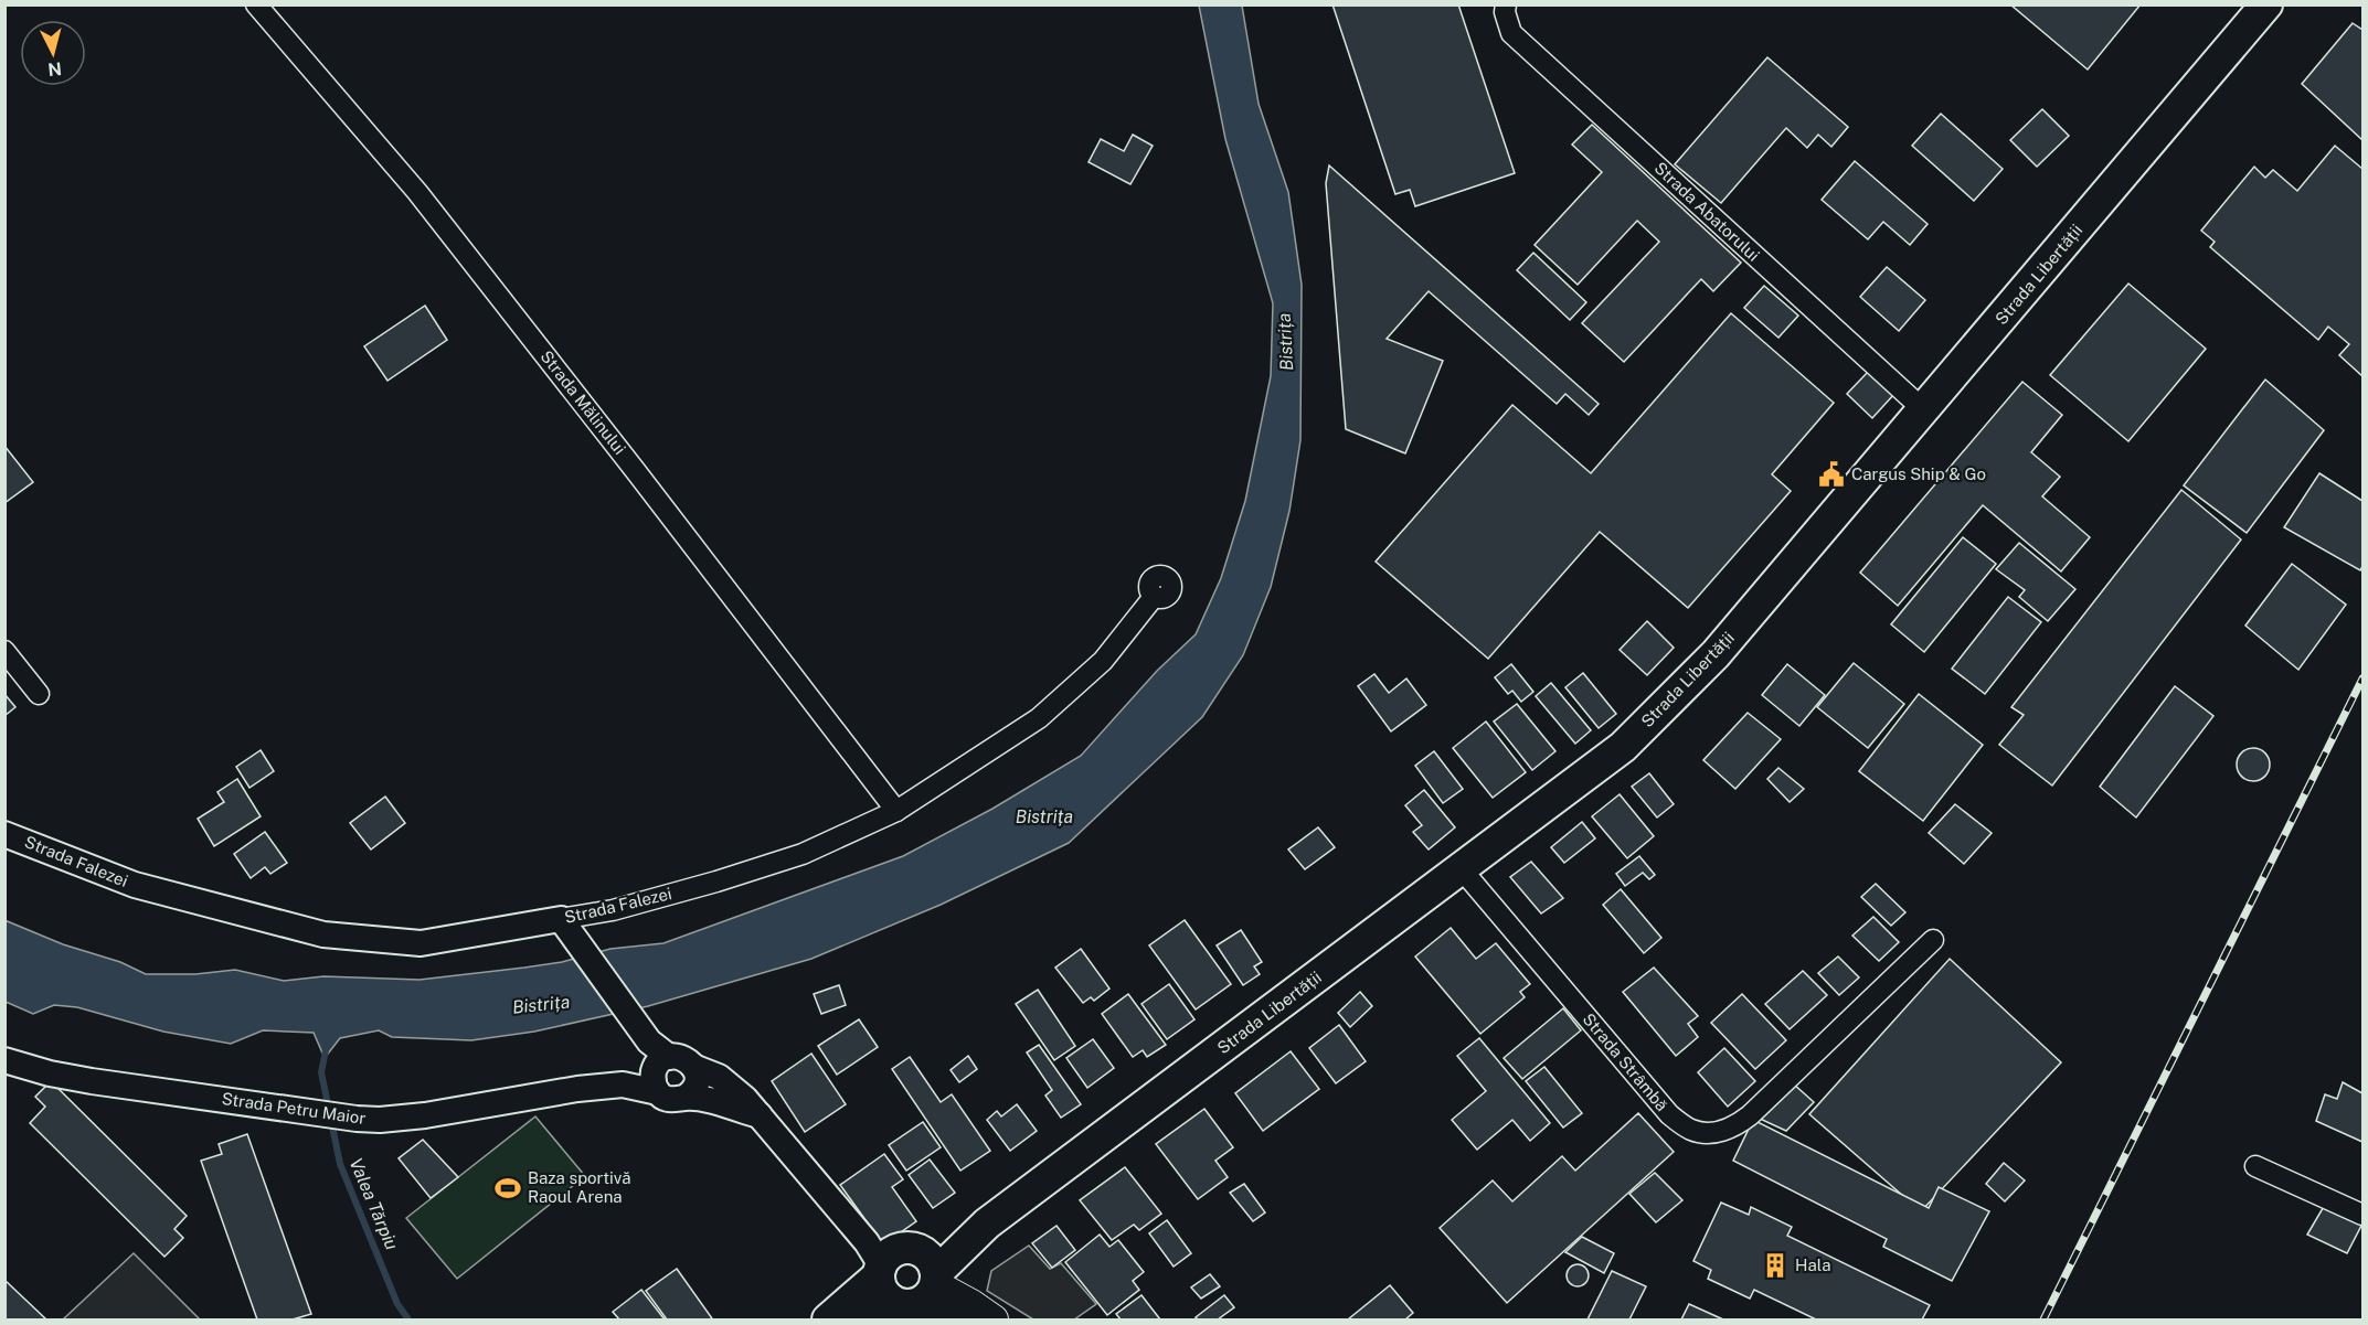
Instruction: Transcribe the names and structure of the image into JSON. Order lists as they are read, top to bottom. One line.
{"streets":{"main road":["Strada Libertății"],"street":["Strada Abatorului","Strada Mălinului","Strada Falezei","Strada Strâmbă","Strada Petru Maior"]},"crossings":[["Strada Abatorului","Strada Libertății"],["Strada Libertății","Strada Strâmbă"],["Strada Mălinului","Strada Falezei"]],"water":["Bistrița","Valea Tărpiu"],"places":{"public building":["Cargus Ship & Go"],"sports":["Baza sportivă Raoul Arena"],"building":["Hala"]},"north":"bottom"}
